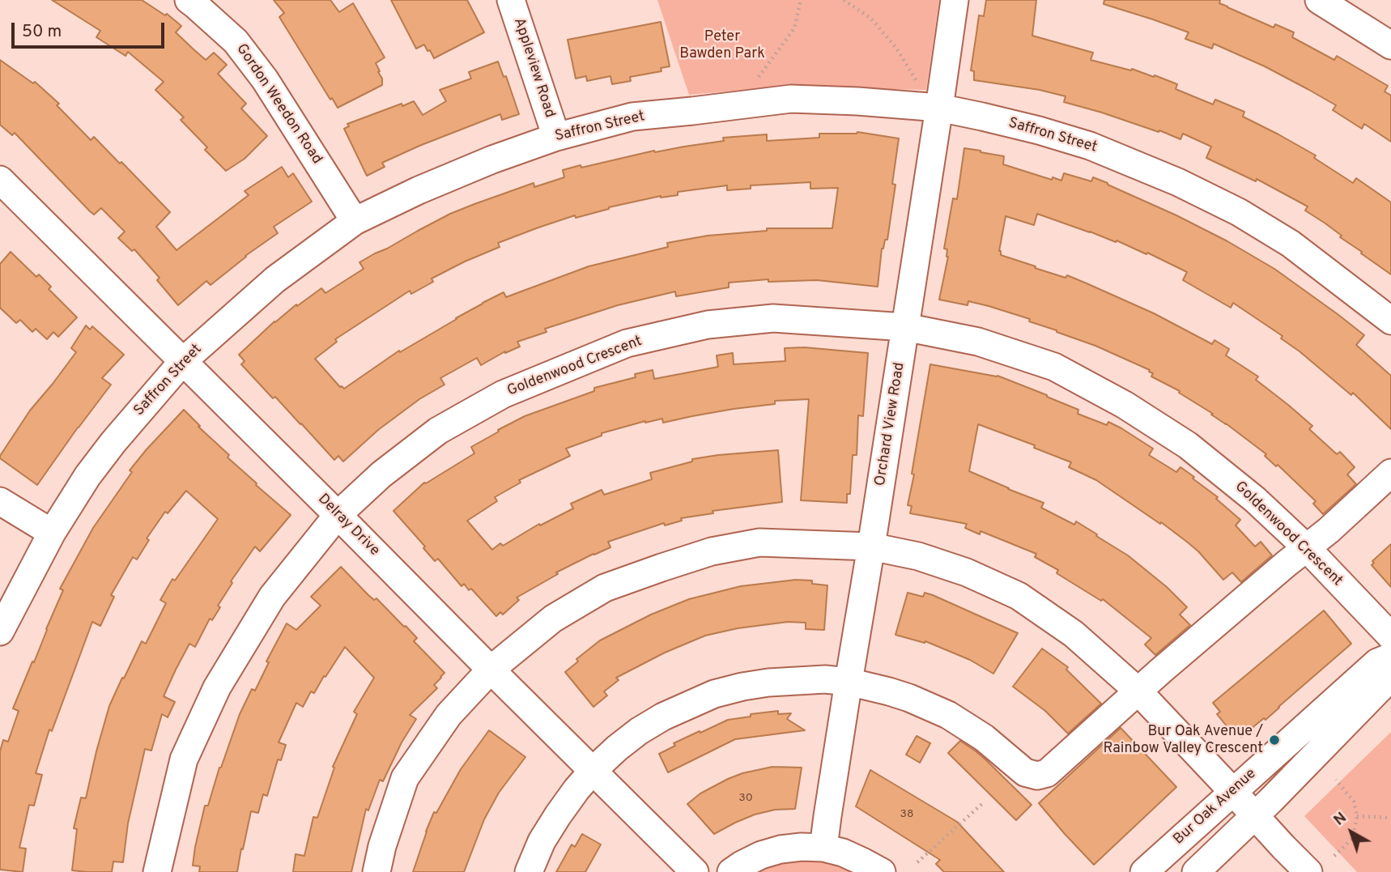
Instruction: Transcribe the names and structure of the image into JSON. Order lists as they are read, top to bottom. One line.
{"streets":{"street":["Appleview Road","Gordon Weedon Road","Saffron Street","Goldenwood Crescent","Orchard View Road","Delray Drive","Bur Oak Avenue"]},"crossings":[["Appleview Road","Saffron Street"],["Gordon Weedon Road","Saffron Street"],["Saffron Street","Orchard View Road"],["Saffron Street","Delray Drive"],["Goldenwood Crescent","Orchard View Road"],["Goldenwood Crescent","Delray Drive"]],"parks":["Peter Bawden Park"],"places":["Bur Oak Avenue / Rainbow Valley Crescent"],"house_numbers":["30","38"],"scale_bar":"50 m","north":"top left"}
